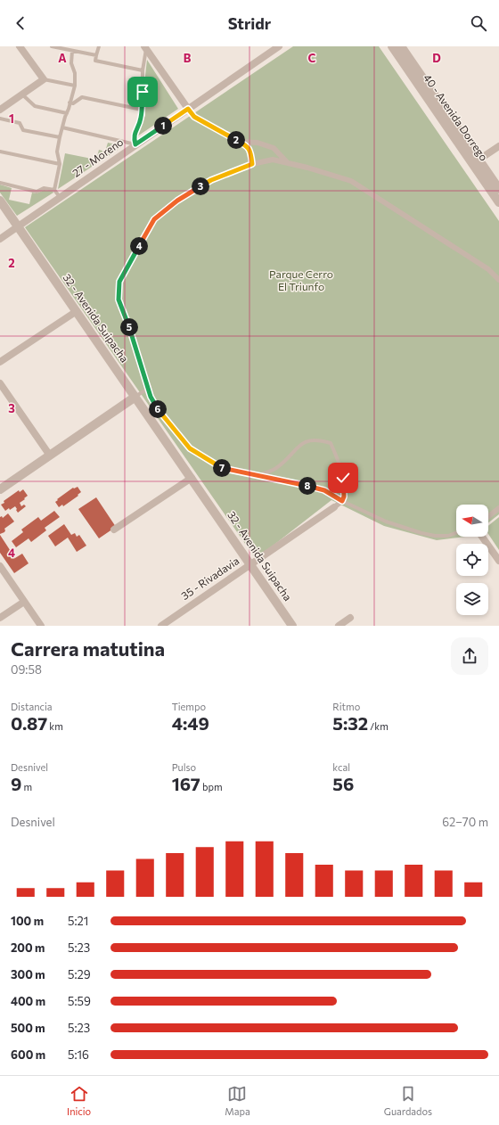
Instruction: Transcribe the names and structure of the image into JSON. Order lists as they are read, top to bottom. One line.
{"streets":{"street":["40 - Avenida Dorrego","27 - Moreno","32 - Avenida Suipacha","35 - Rivadavia"]},"crossings":[["27 - Moreno","32 - Avenida Suipacha"],["32 - Avenida Suipacha","35 - Rivadavia"]],"parks":["Parque Cerro El Triunfo"],"north":"left","page":{"header":"Stridr","pins":["1","2","3","4","5","6","7","8"],"heading":["Carrera matutina","09:58"],"stats":[["Distancia","0.87 km"],["Tiempo","4:49"],["Ritmo","5:32 /km"],["Desnivel","9 m"],["Pulso","167 bpm"],["kcal","56"]],"chart":["Desnivel","62–70 m"],"list":[{"name":"100 m","note":"5:21"},{"name":"200 m","note":"5:23"},{"name":"300 m","note":"5:29"},{"name":"400 m","note":"5:59"},{"name":"500 m","note":"5:23"},{"name":"600 m","note":"5:16"}],"tabs":["Inicio","Mapa","Guardados"]},"grid":{"columns":["A","B","C","D"],"rows":["1","2","3","4"]}}
